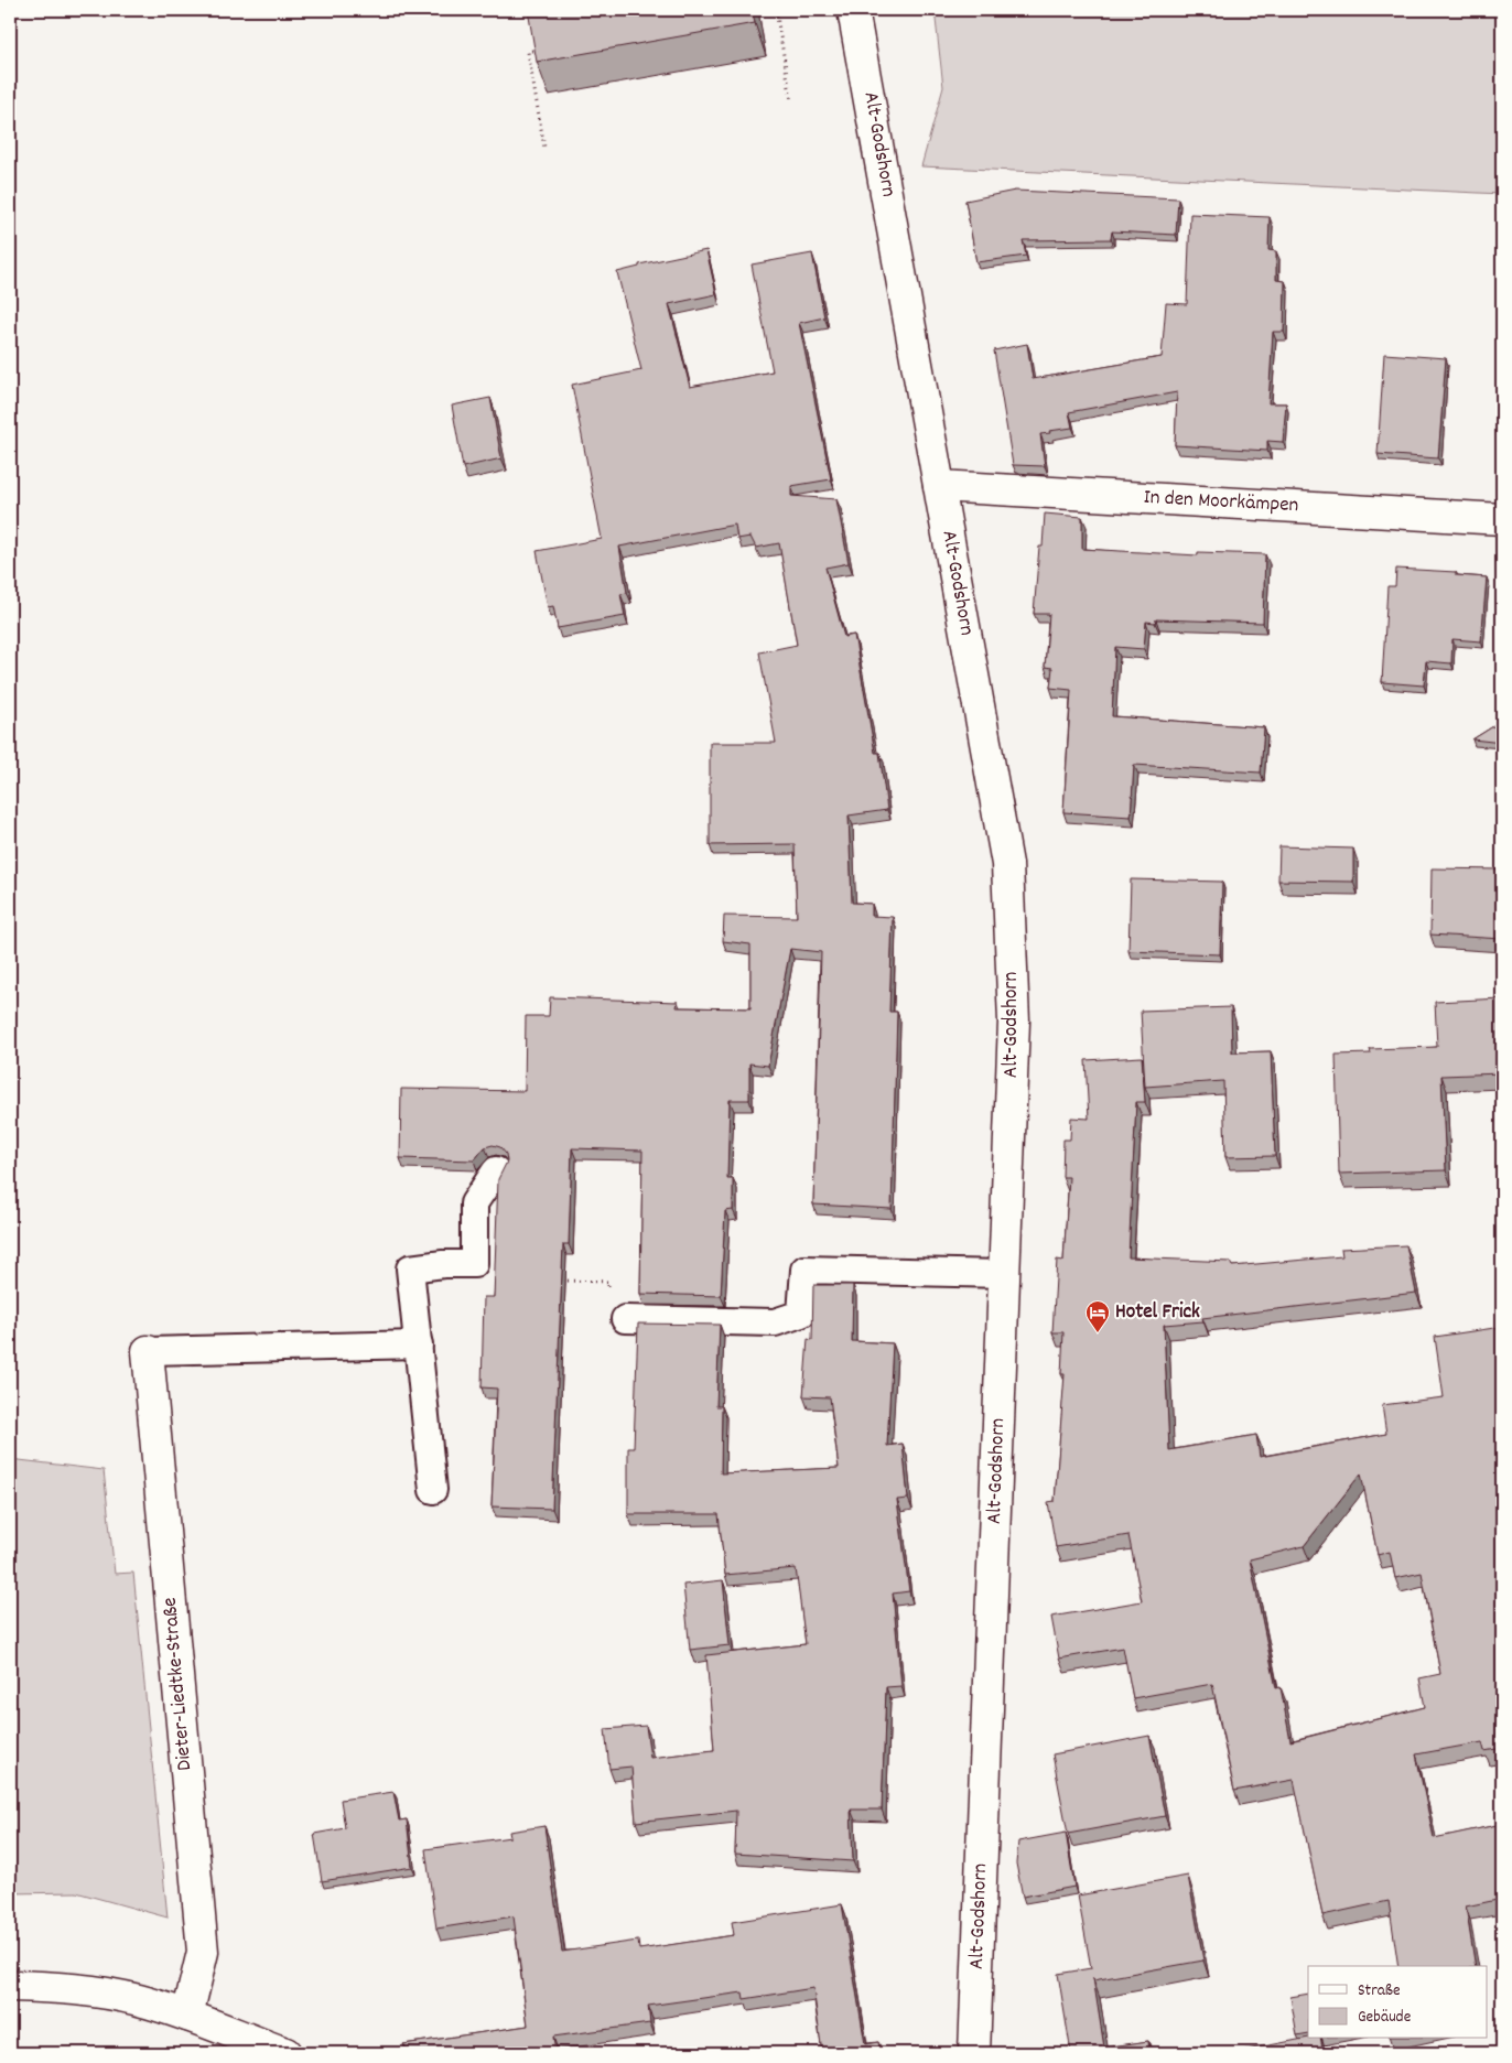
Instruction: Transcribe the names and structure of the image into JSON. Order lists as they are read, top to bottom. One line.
{"streets":{"street":["Alt-Godshorn","In den Moorkämpen","Dieter-Liedtke-Straße"]},"crossings":[["Alt-Godshorn","In den Moorkämpen"]],"places":{"hotel":["Hotel Frick"]},"legend":["Straße","Gebäude"]}
